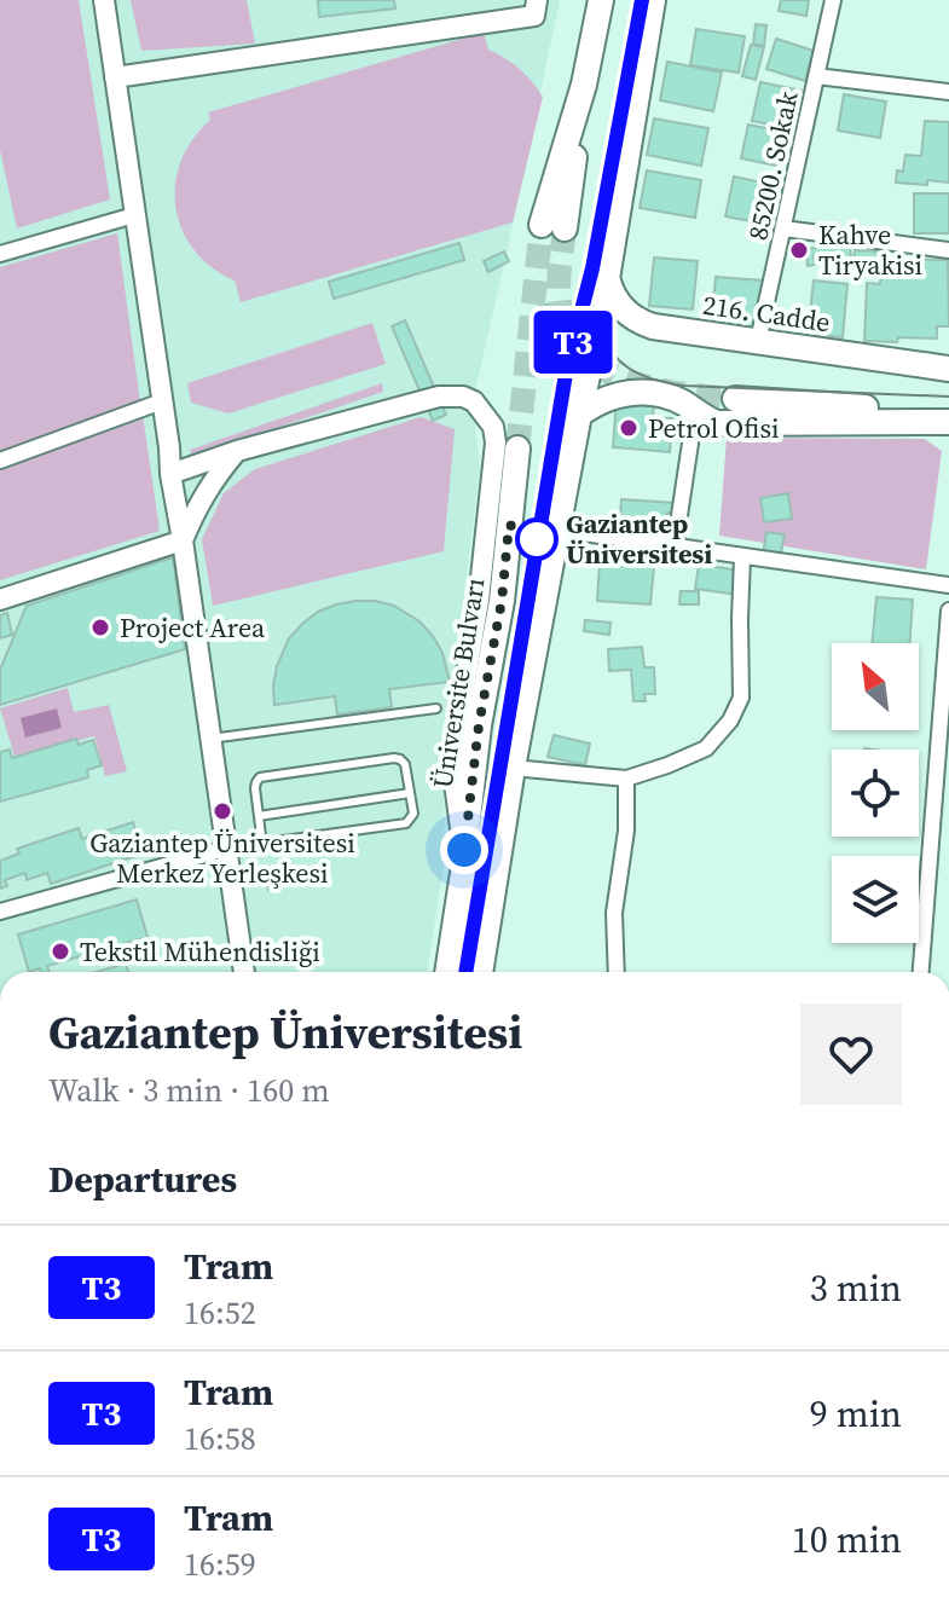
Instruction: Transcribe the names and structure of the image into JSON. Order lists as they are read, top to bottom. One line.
{"streets":{"main road":["216. Cadde","Üniversite Bulvarı"],"street":["85200. Sokak"]},"crossings":[["85200. Sokak","216. Cadde"]],"places":["Kahve Tiryakisi","Petrol Ofisi","Gaziantep Üniversitesi","Project Area","Gaziantep Üniversitesi Merkez Yerleşkesi","Tekstil Mühendisliği"],"lines":["tram line T3"],"north":"top left","page":{"on_map":"T3","heading":[["Gaziantep Üniversitesi","Walk · 3 min · 160 m"],"Departures"],"list":[{"mark":"T3","name":"Tram","note":"16:52","value":"3 min"},{"mark":"T3","name":"Tram","note":"16:58","value":"9 min"},{"mark":"T3","name":"Tram","note":"16:59","value":"10 min"}]}}
